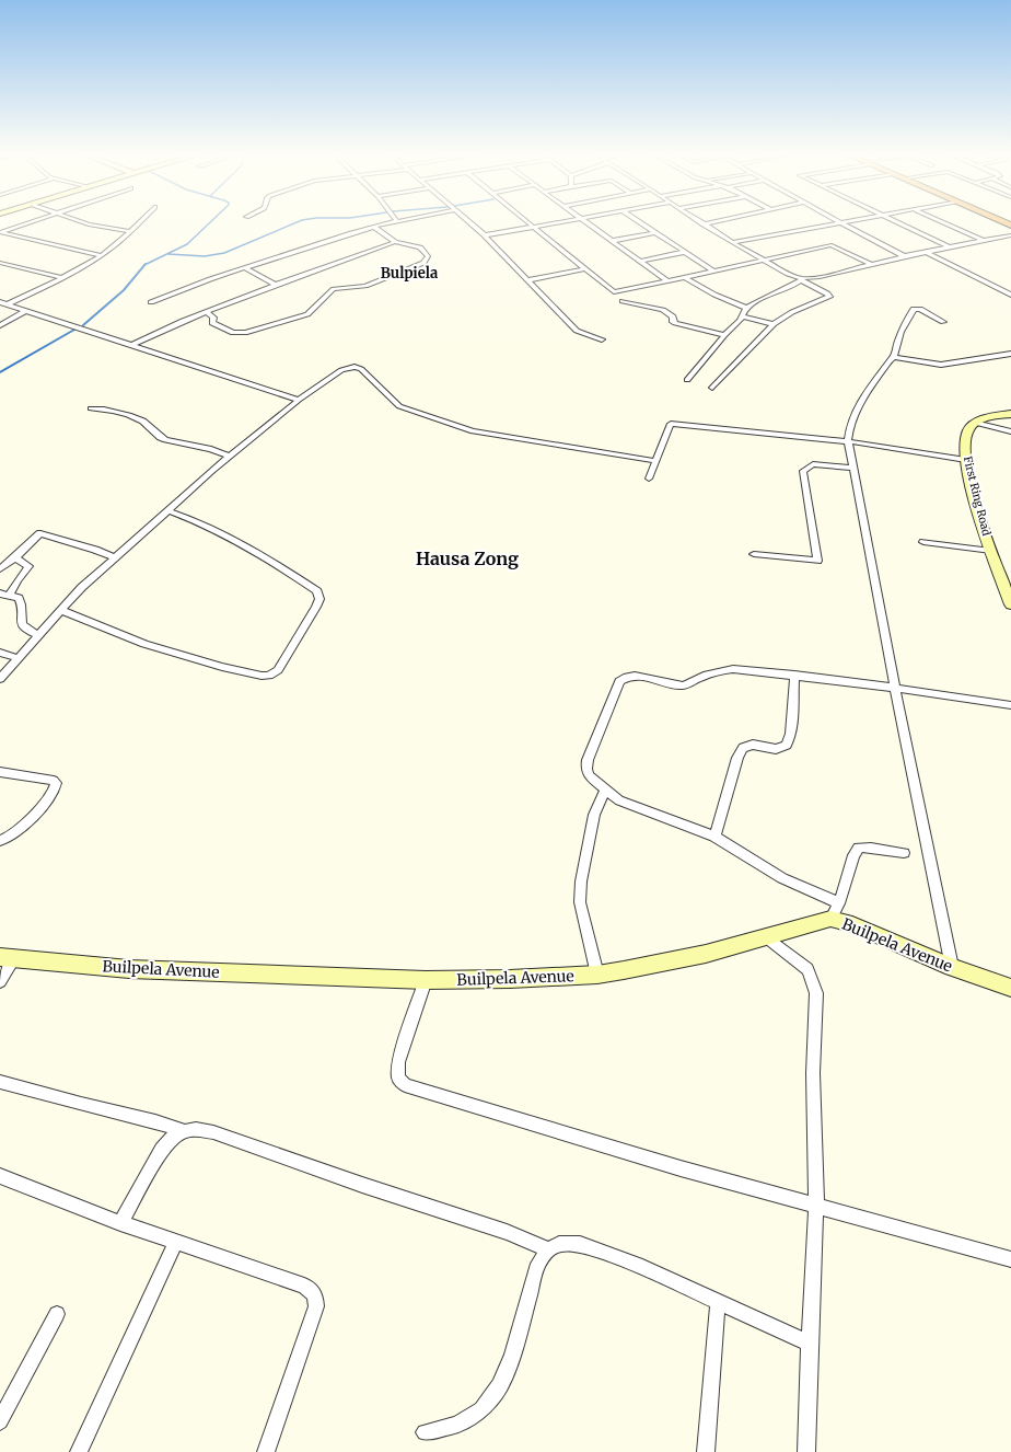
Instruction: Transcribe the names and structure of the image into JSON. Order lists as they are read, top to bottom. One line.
{"streets":{"street":["First Ring Road","Builpela Avenue"]},"districts":["Bulpiela","Hausa Zong"]}
